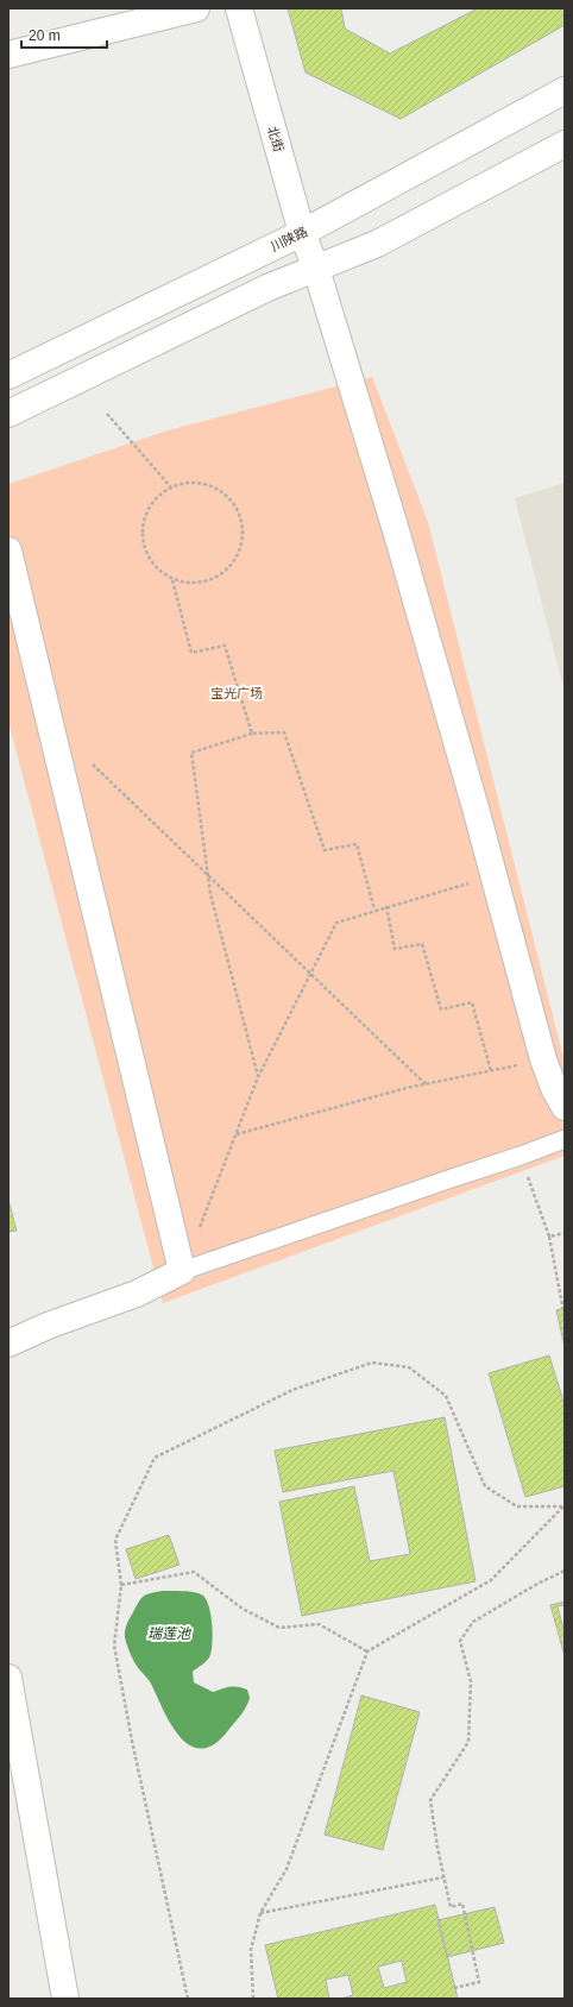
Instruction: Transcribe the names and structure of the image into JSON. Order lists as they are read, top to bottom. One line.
{"streets":{"street":["北街","川陕路"]},"crossings":[["北街","川陕路"]],"water":["瑞莲池"],"parks":["宝光广场"],"scale_bar":"20 m"}
